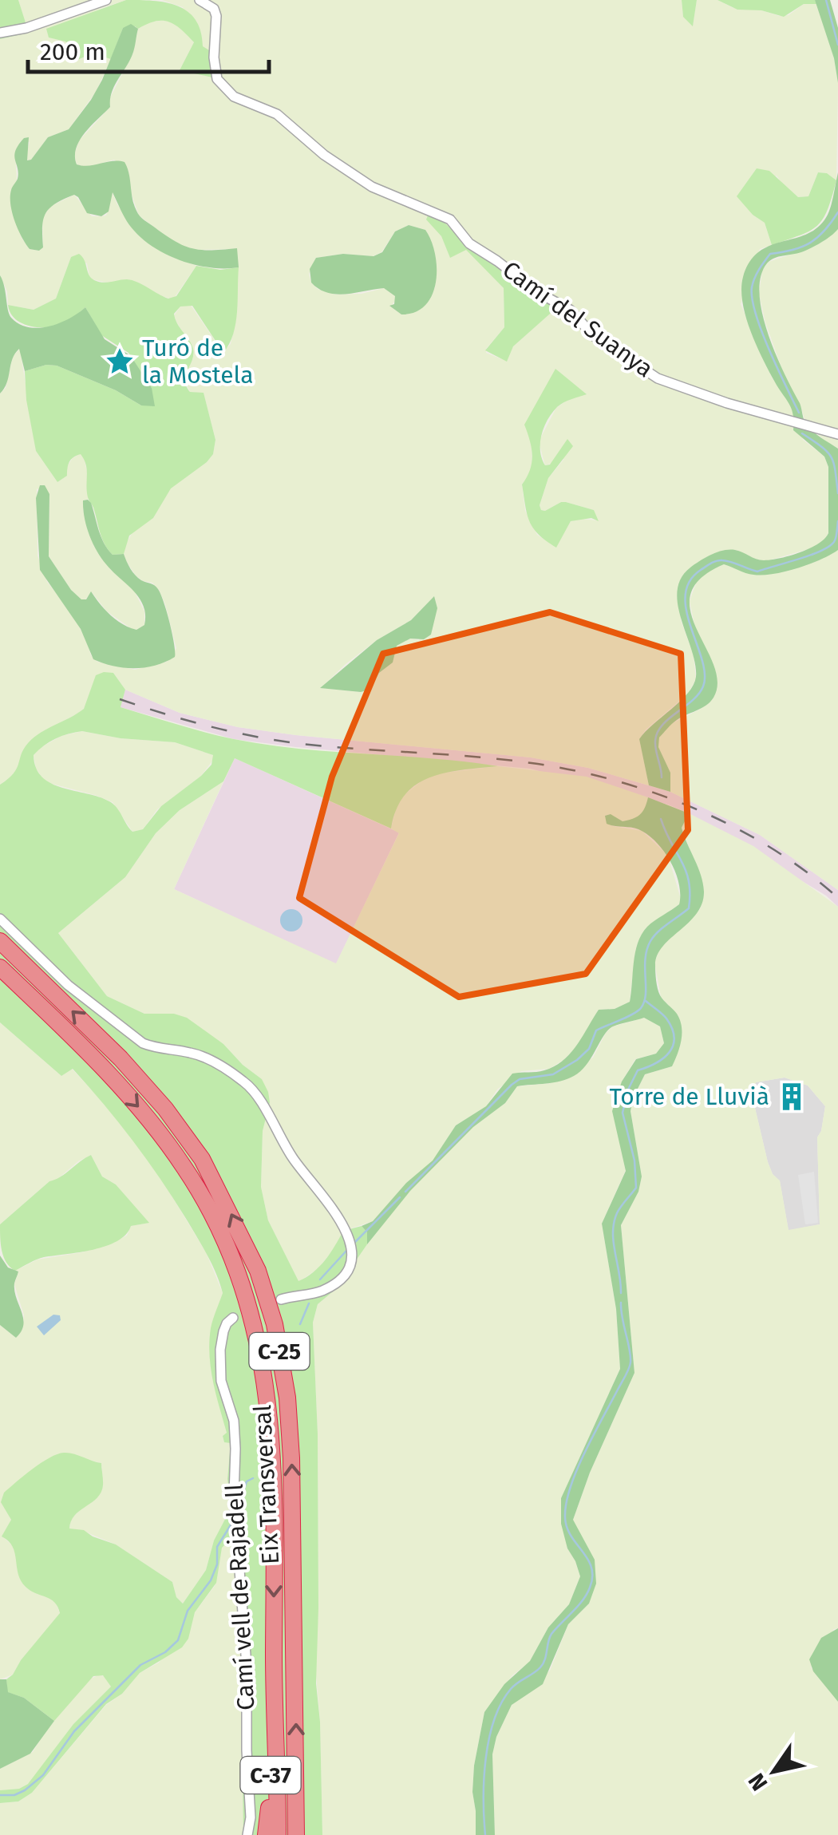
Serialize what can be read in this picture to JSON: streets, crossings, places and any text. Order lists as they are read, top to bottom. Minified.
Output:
{"streets":{"highway":["C-25","Eix Transversal","C-37"],"street":["Camí del Suanya","Camí vell de Rajadell"]},"crossings":[["Eix Transversal","C-37"]],"places":{"place":["Turó de la Mostela"],"building":["Torre de Lluvià"]},"scale_bar":"200 m","north":"bottom left"}
